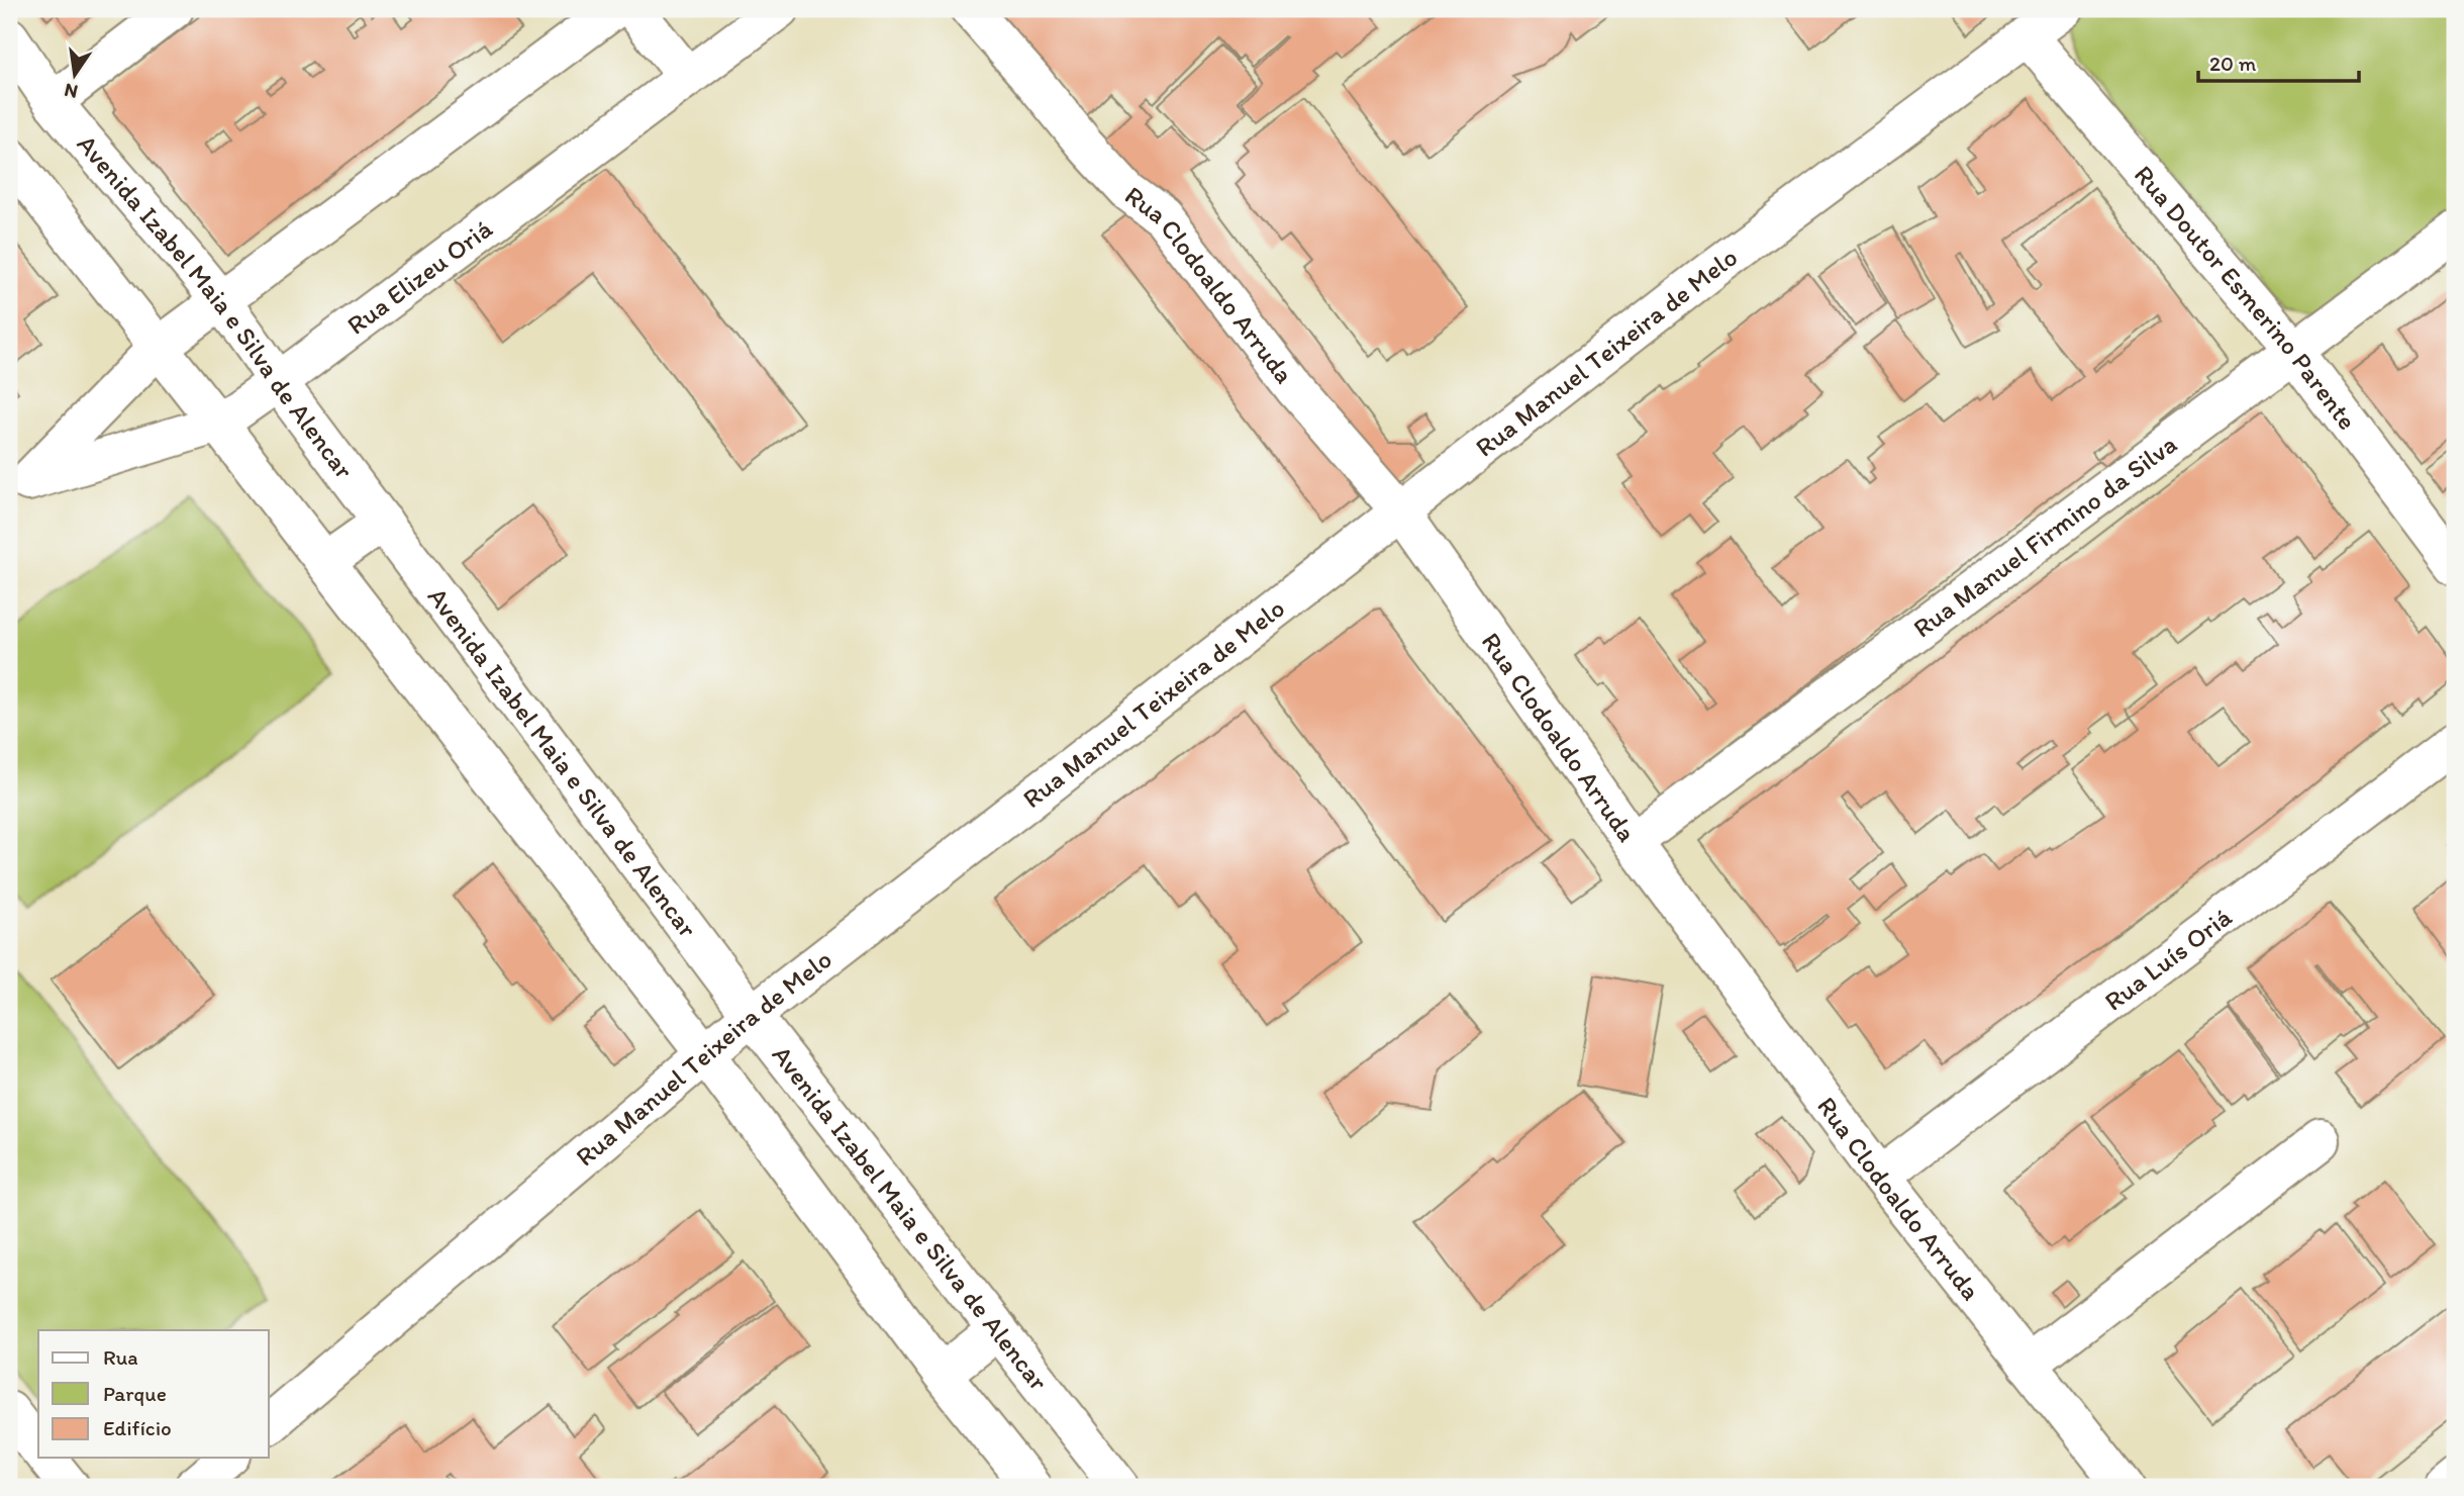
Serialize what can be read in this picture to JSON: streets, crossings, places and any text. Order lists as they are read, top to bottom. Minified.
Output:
{"streets":{"street":["Rua Elizeu Oriá","Rua Clodoaldo Arruda","Rua Doutor Esmerino Parente","Avenida Izabel Maia e Silva de Alencar","Rua Manuel Teixeira de Melo","Rua Manuel Firmino da Silva","Rua Luís Oriá"]},"crossings":[["Rua Elizeu Oriá","Avenida Izabel Maia e Silva de Alencar"],["Rua Clodoaldo Arruda","Rua Manuel Teixeira de Melo"],["Rua Clodoaldo Arruda","Rua Manuel Firmino da Silva"],["Rua Clodoaldo Arruda","Rua Luís Oriá"],["Rua Doutor Esmerino Parente","Rua Manuel Teixeira de Melo"],["Rua Doutor Esmerino Parente","Rua Manuel Firmino da Silva"],["Avenida Izabel Maia e Silva de Alencar","Rua Manuel Teixeira de Melo"]],"legend":["Rua","Parque","Edifício"],"scale_bar":"20 m","north":"bottom"}
